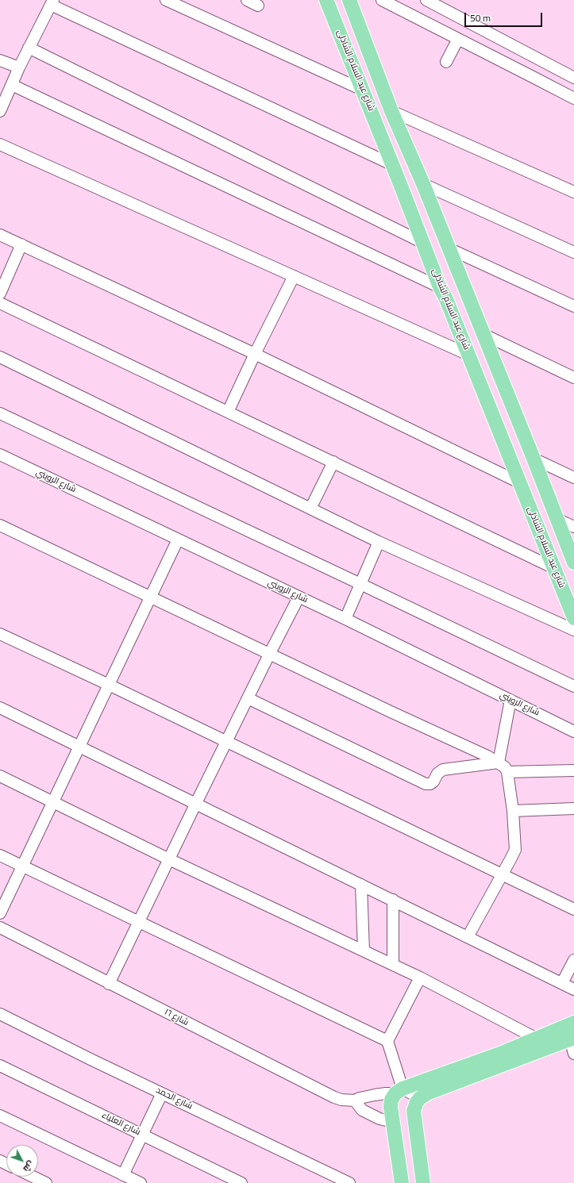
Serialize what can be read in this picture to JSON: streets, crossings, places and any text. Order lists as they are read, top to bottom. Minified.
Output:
{"streets":{"main road":["شارع عبد السلام الشاذلى"],"street":["شارع الرويني","شارع ١٦","شارع الحمد","شارع العلياء"]},"scale_bar":"50 m","north":"bottom right"}
